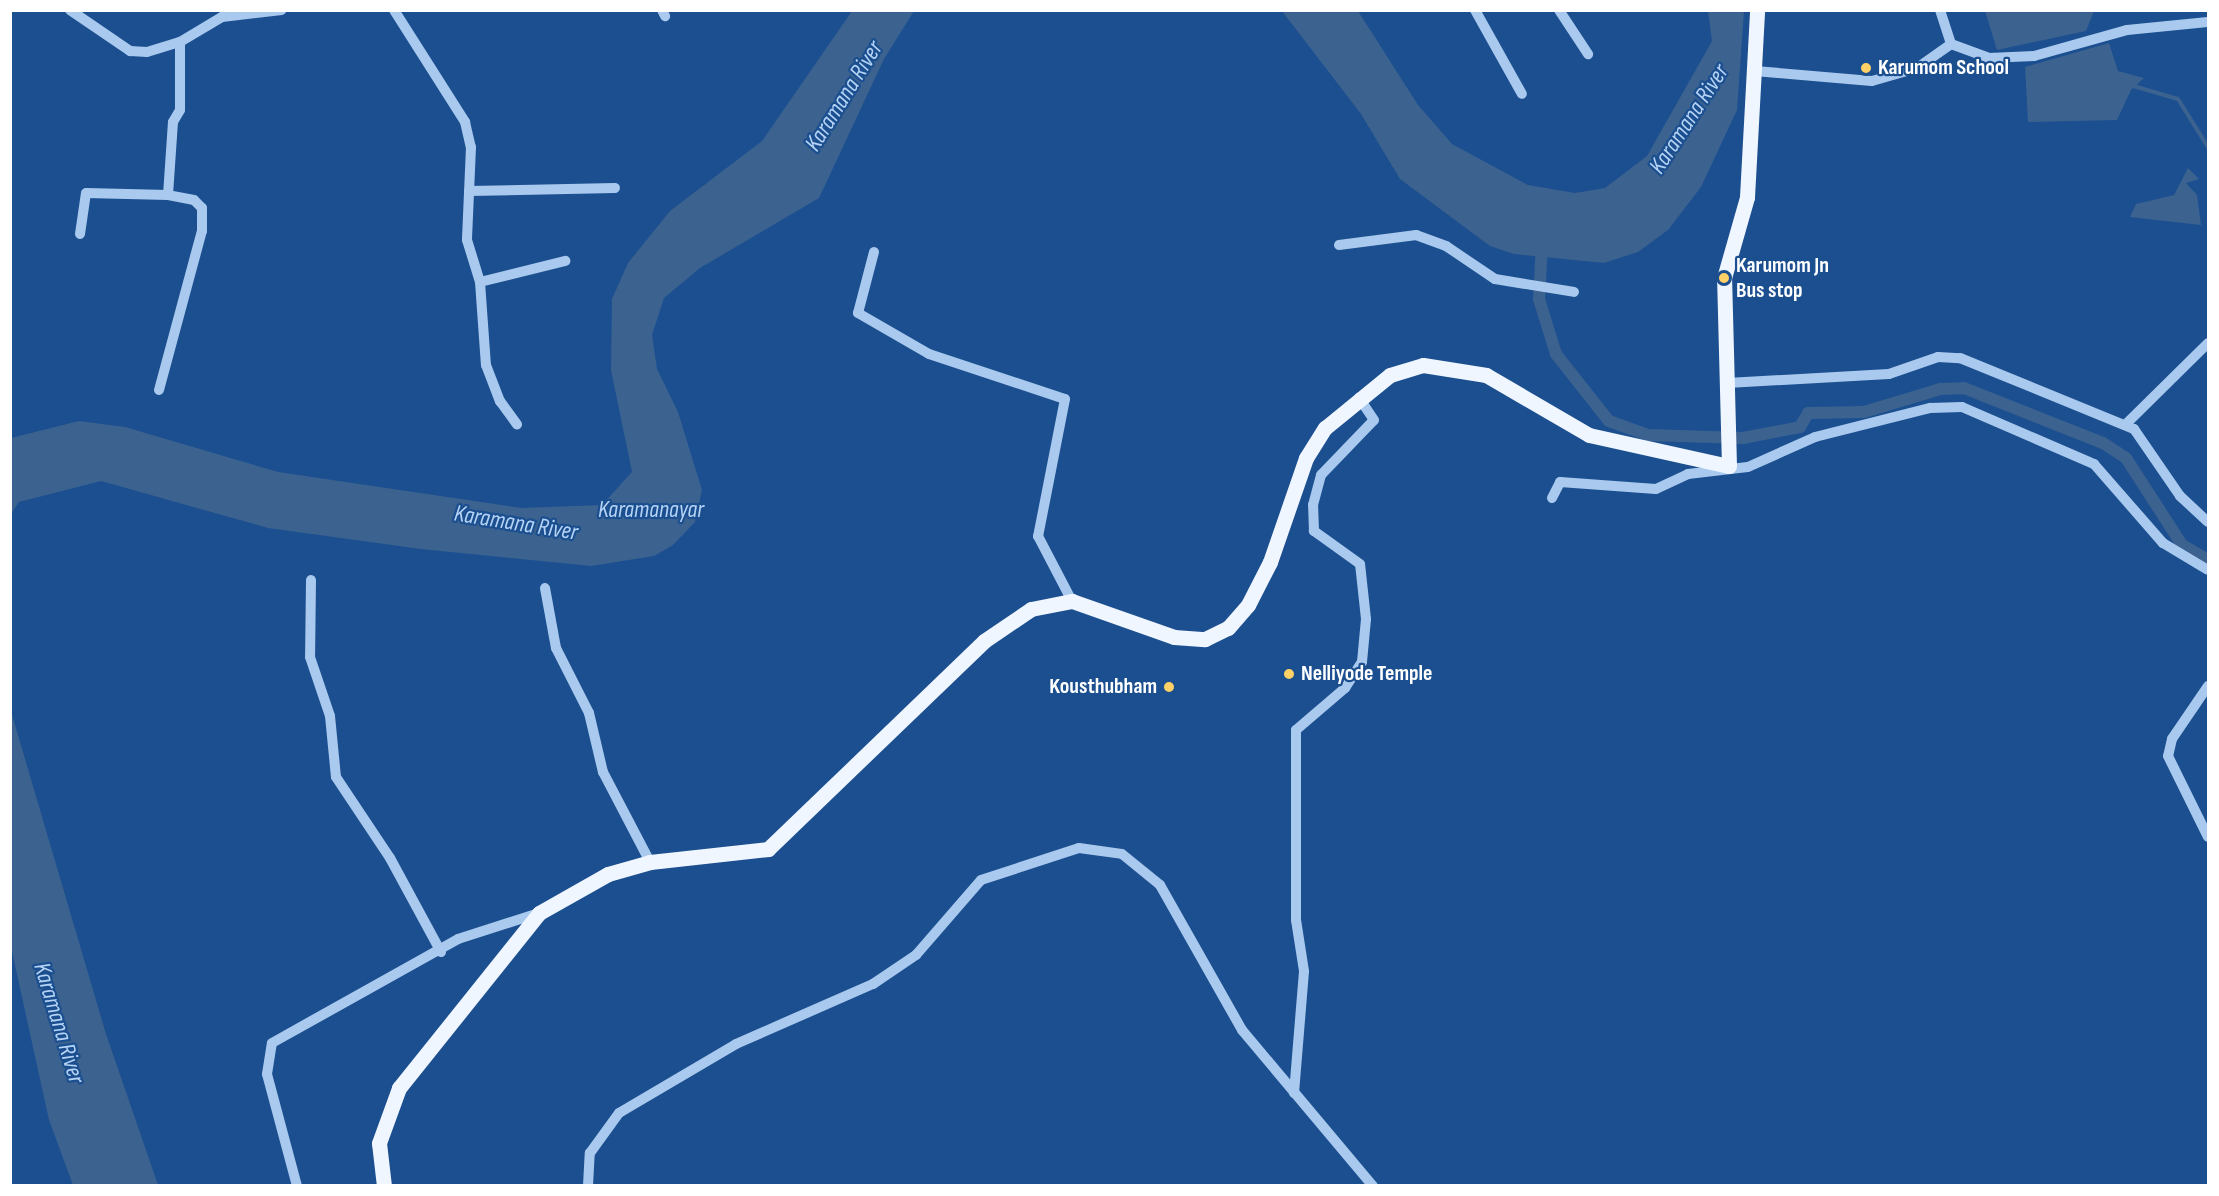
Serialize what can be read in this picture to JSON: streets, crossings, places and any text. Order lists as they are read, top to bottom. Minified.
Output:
{"water":["Karamana River","Karamanayar"],"places":["Karumom School","Karumom Jn Bus stop","Nelliyode Temple","Kousthubham"]}
